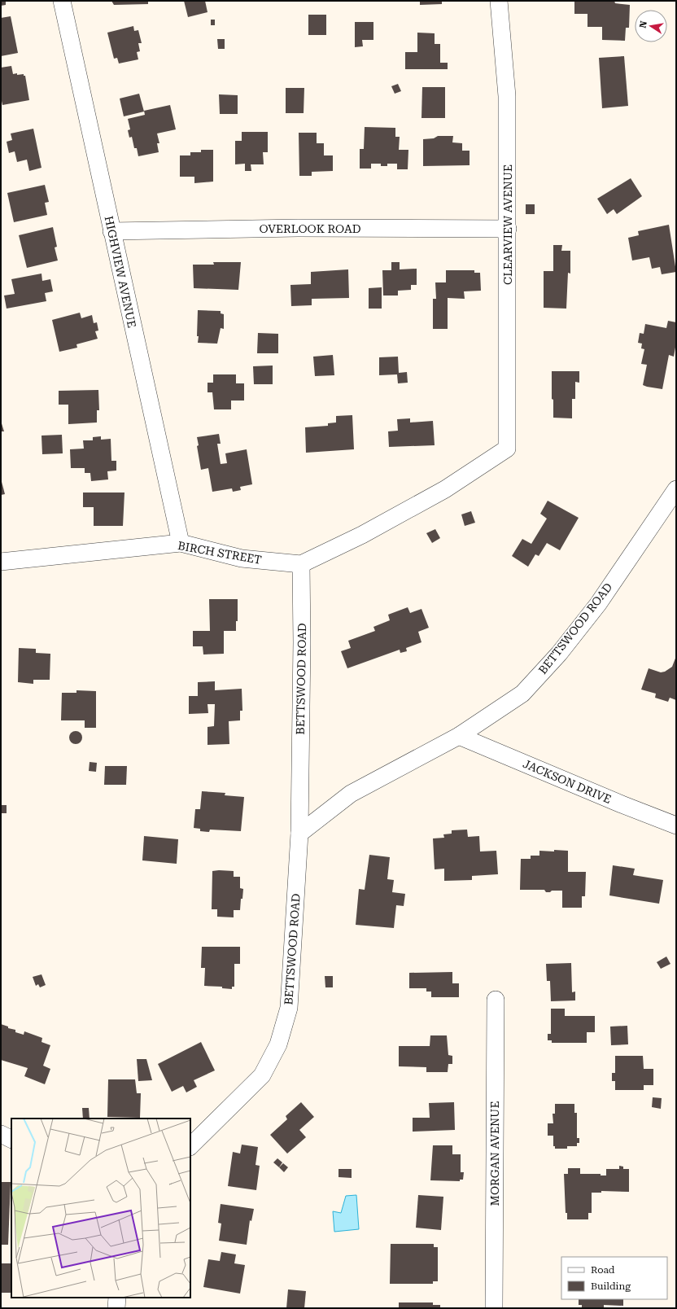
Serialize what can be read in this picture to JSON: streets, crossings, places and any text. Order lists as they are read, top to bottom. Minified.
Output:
{"streets":{"street":["CLEARVIEW AVENUE","OVERLOOK ROAD","HIGHVIEW AVENUE","BIRCH STREET","BETTSWOOD ROAD","JACKSON DRIVE","MORGAN AVENUE"]},"crossings":[["CLEARVIEW AVENUE","OVERLOOK ROAD"],["CLEARVIEW AVENUE","BIRCH STREET"],["CLEARVIEW AVENUE","BETTSWOOD ROAD"],["OVERLOOK ROAD","HIGHVIEW AVENUE"],["HIGHVIEW AVENUE","BIRCH STREET"],["BIRCH STREET","BETTSWOOD ROAD"],["BETTSWOOD ROAD","JACKSON DRIVE"]],"legend":["Road","Building"],"north":"left"}
